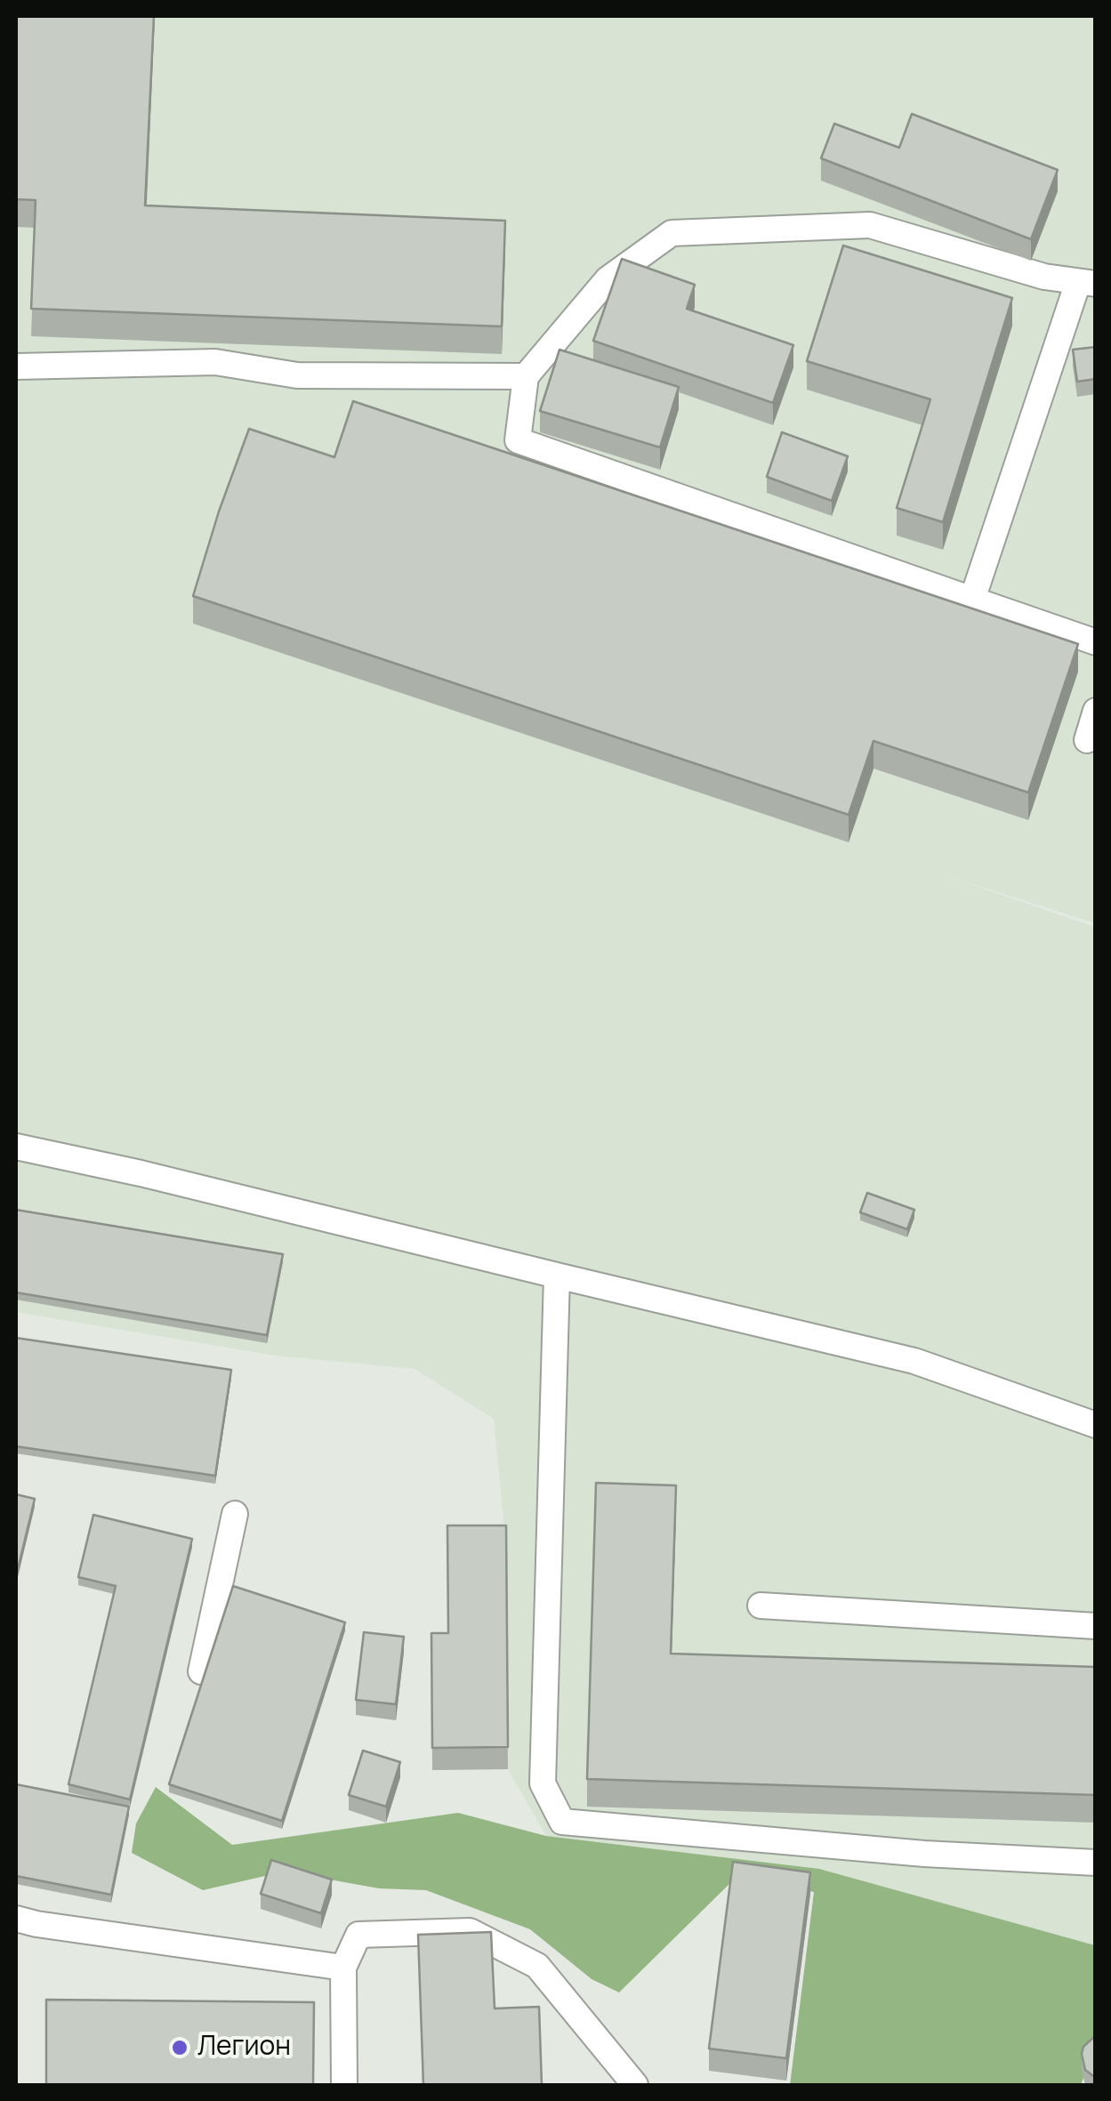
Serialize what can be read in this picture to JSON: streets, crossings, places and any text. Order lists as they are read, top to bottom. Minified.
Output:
{"places":["Легион"]}
